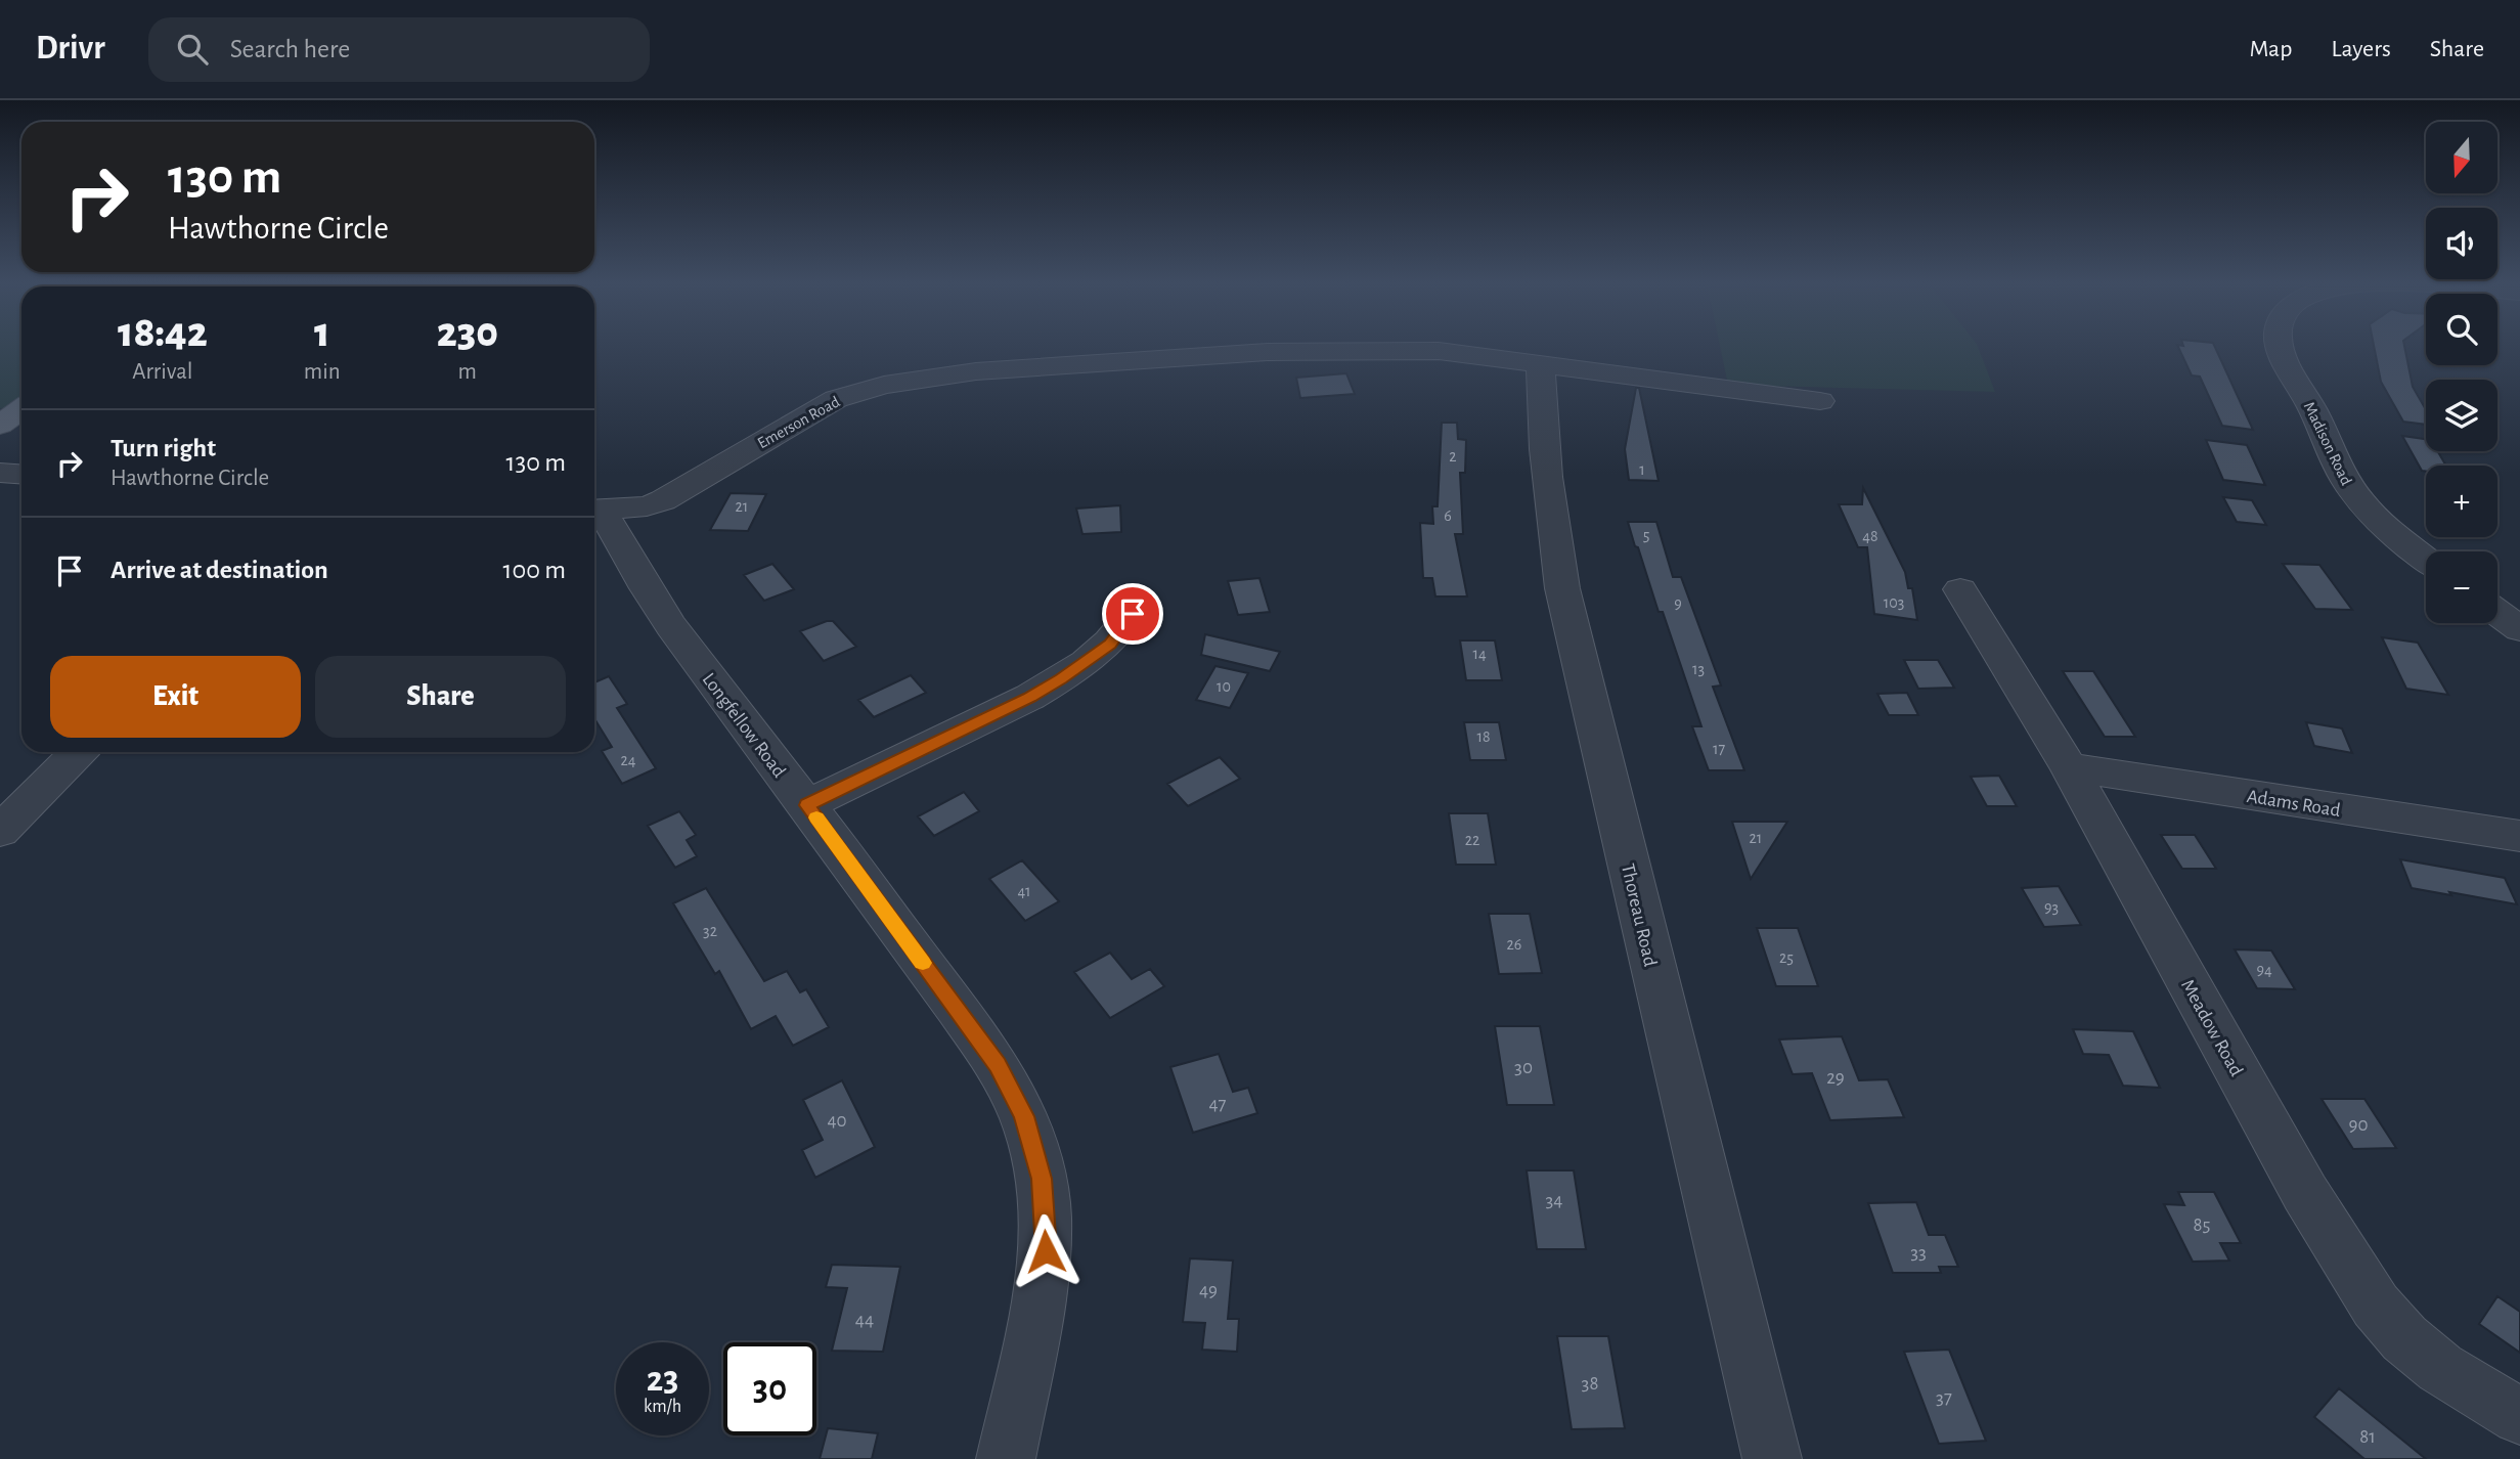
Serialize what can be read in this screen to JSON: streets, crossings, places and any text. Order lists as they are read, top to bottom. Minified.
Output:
{"streets":{"street":["Emerson Road","Madison Road","Longfellow Road","Adams Road","Thoreau Road","Meadow Road"]},"crossings":[["Emerson Road","Longfellow Road"],["Emerson Road","Thoreau Road"],["Adams Road","Meadow Road"]],"house_numbers":["2","1","21","6","5","48","103","9","14","13","10","18","17","24","21","22","41","93","32","26","25","94","30","29","47","40","90","34","85","33","49","44","38","37","81"],"north":"bottom","page":{"header":"Drivr","search":"Search here","nav":["Map","Layers","Share"],"map_buttons":["+","−"],"turn":["130 m","Hawthorne Circle"],"eta":["18:42","Arrival","1","min","230","m"],"list":[{"name":"Turn right","note":"Hawthorne Circle","value":"130 m"},{"name":"Arrive at destination","value":"100 m"}],"buttons":["Exit","Share"],"speed":"23 km/h","limit":"30"}}
